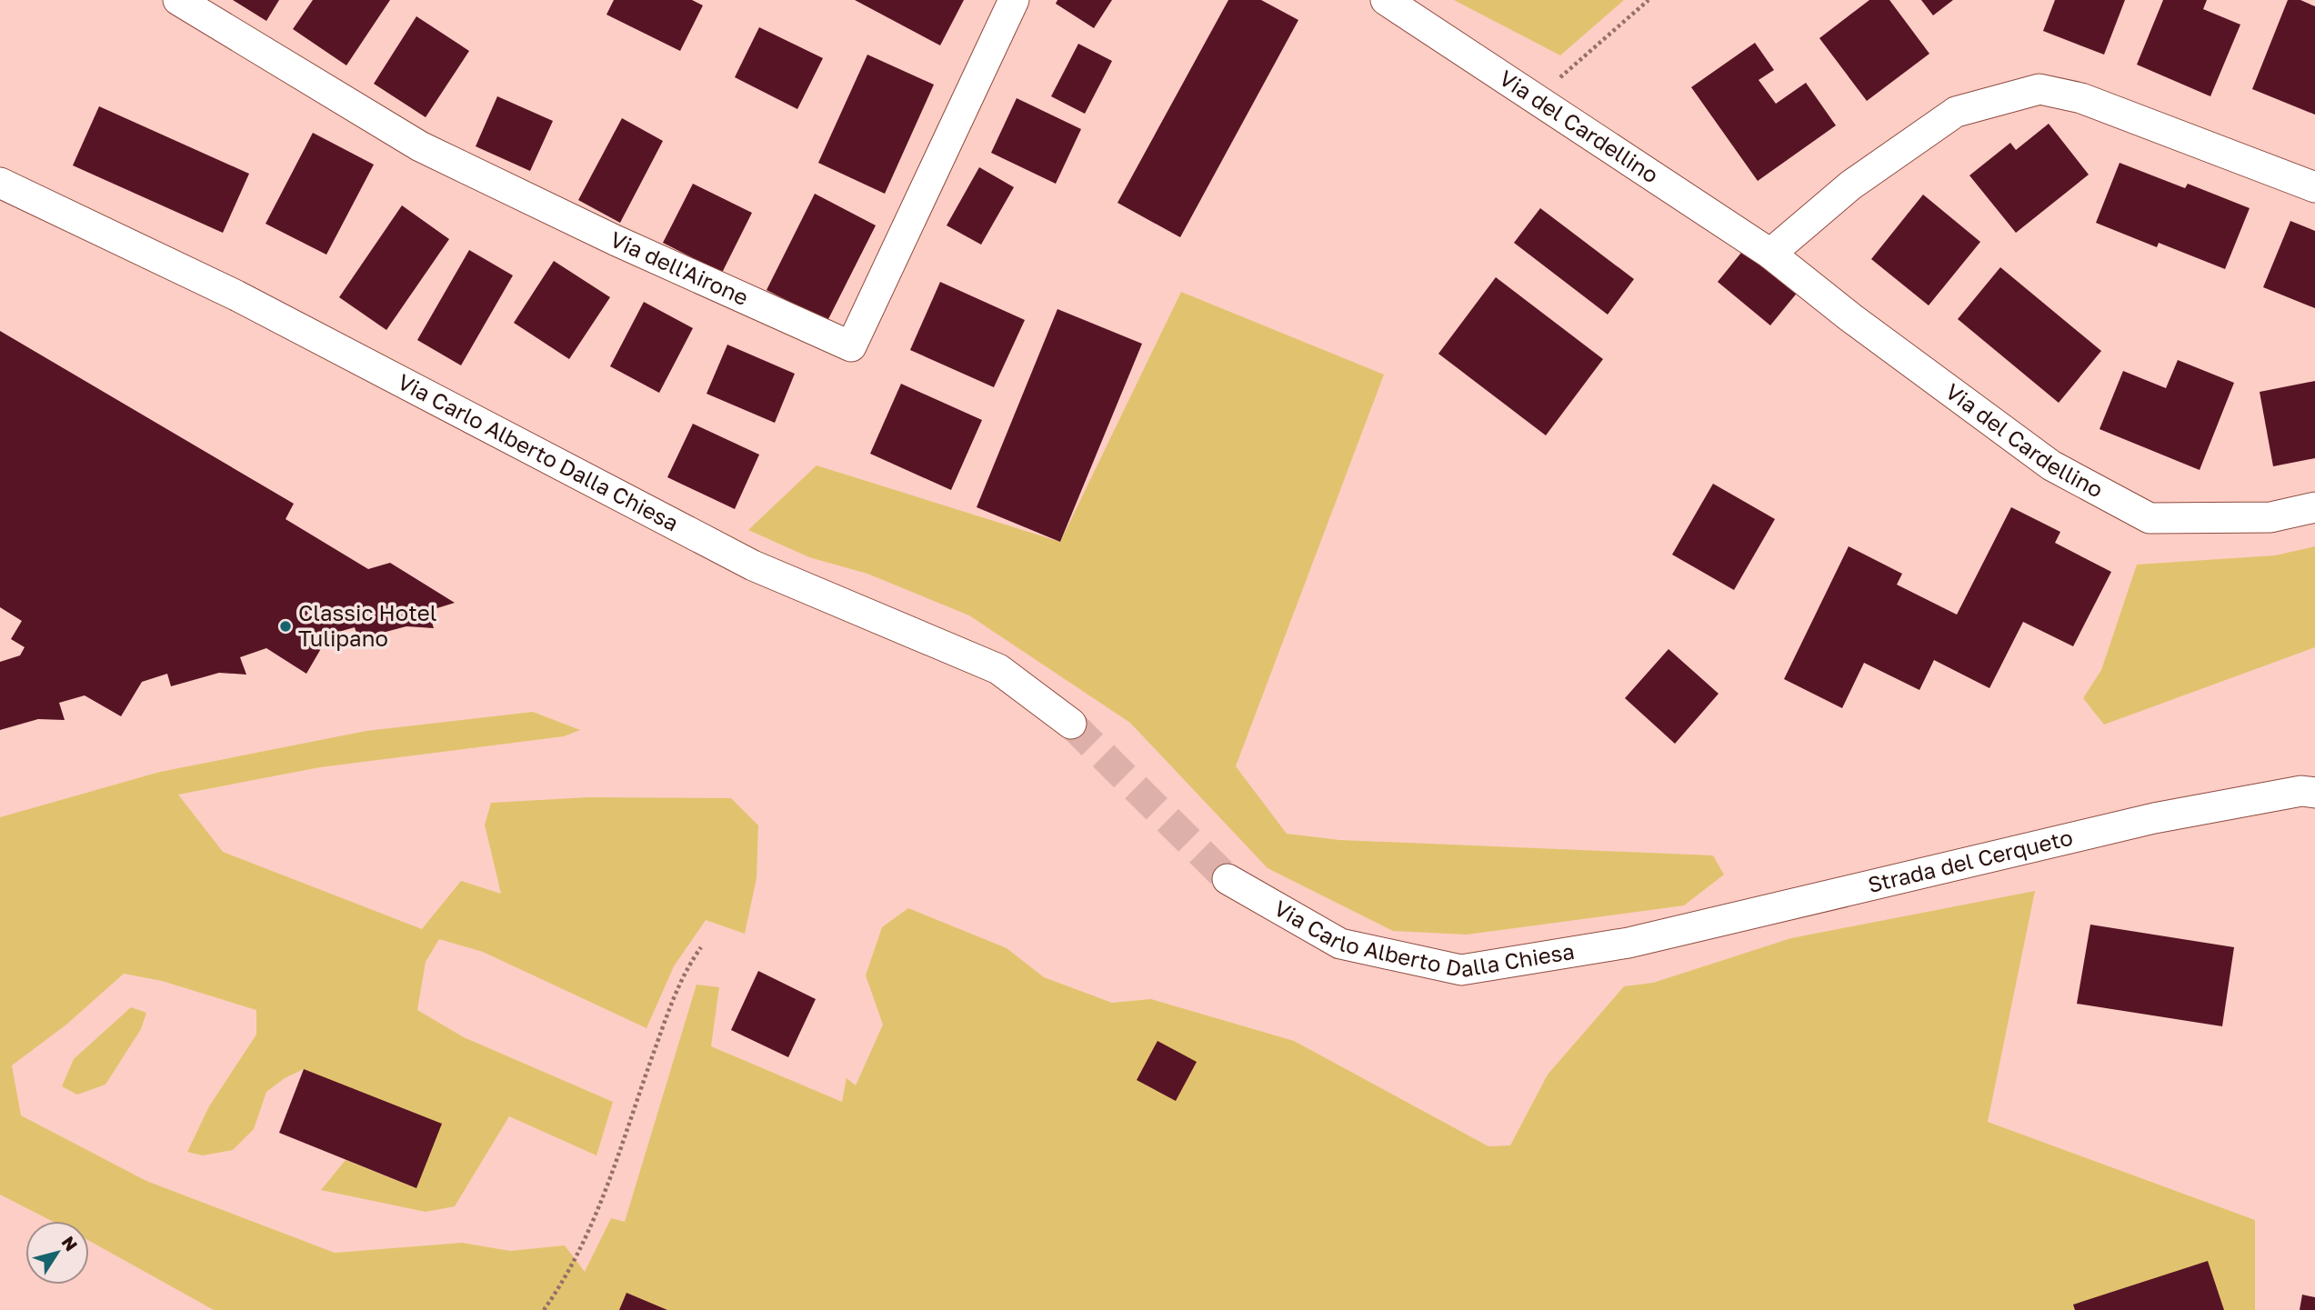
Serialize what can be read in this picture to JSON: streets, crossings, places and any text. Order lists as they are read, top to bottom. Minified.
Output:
{"streets":{"street":["Via del Cardellino","Via dell'Airone","Via Carlo Alberto Dalla Chiesa","Strada del Cerqueto"]},"crossings":[["Via Carlo Alberto Dalla Chiesa","Strada del Cerqueto"]],"places":["Classic Hotel Tulipano"],"north":"top right"}
